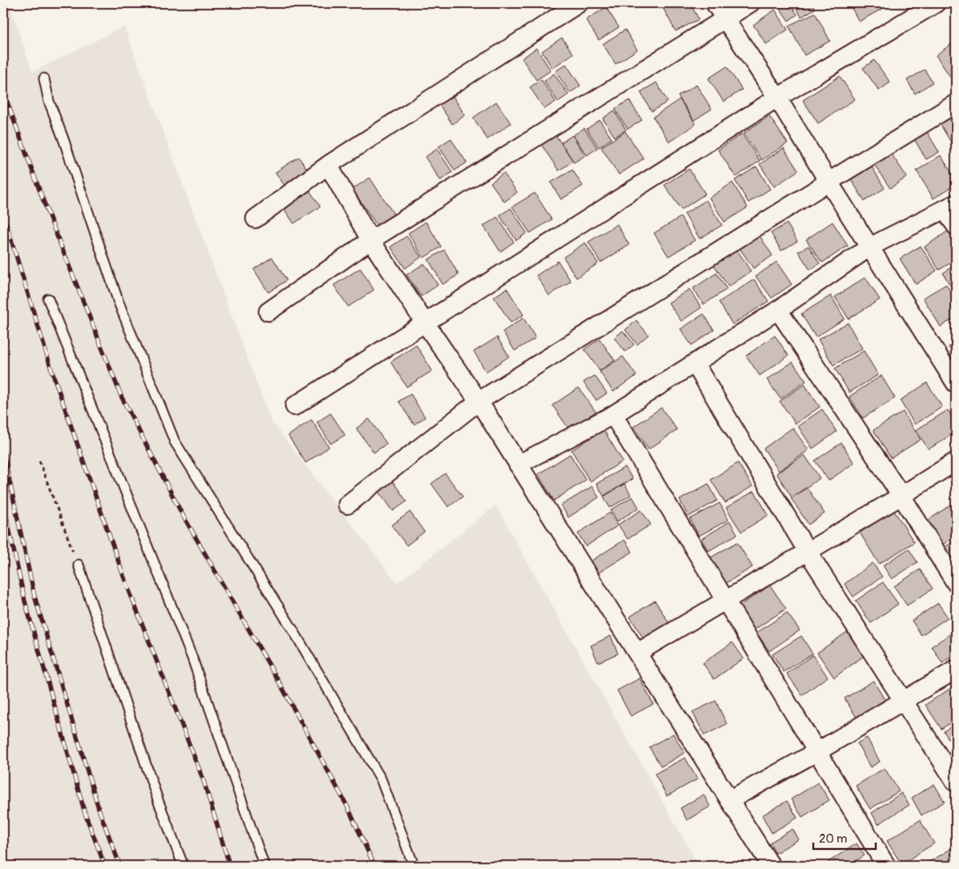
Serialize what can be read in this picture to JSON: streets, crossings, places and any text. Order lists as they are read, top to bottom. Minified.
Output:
{"scale_bar":"20 m"}
